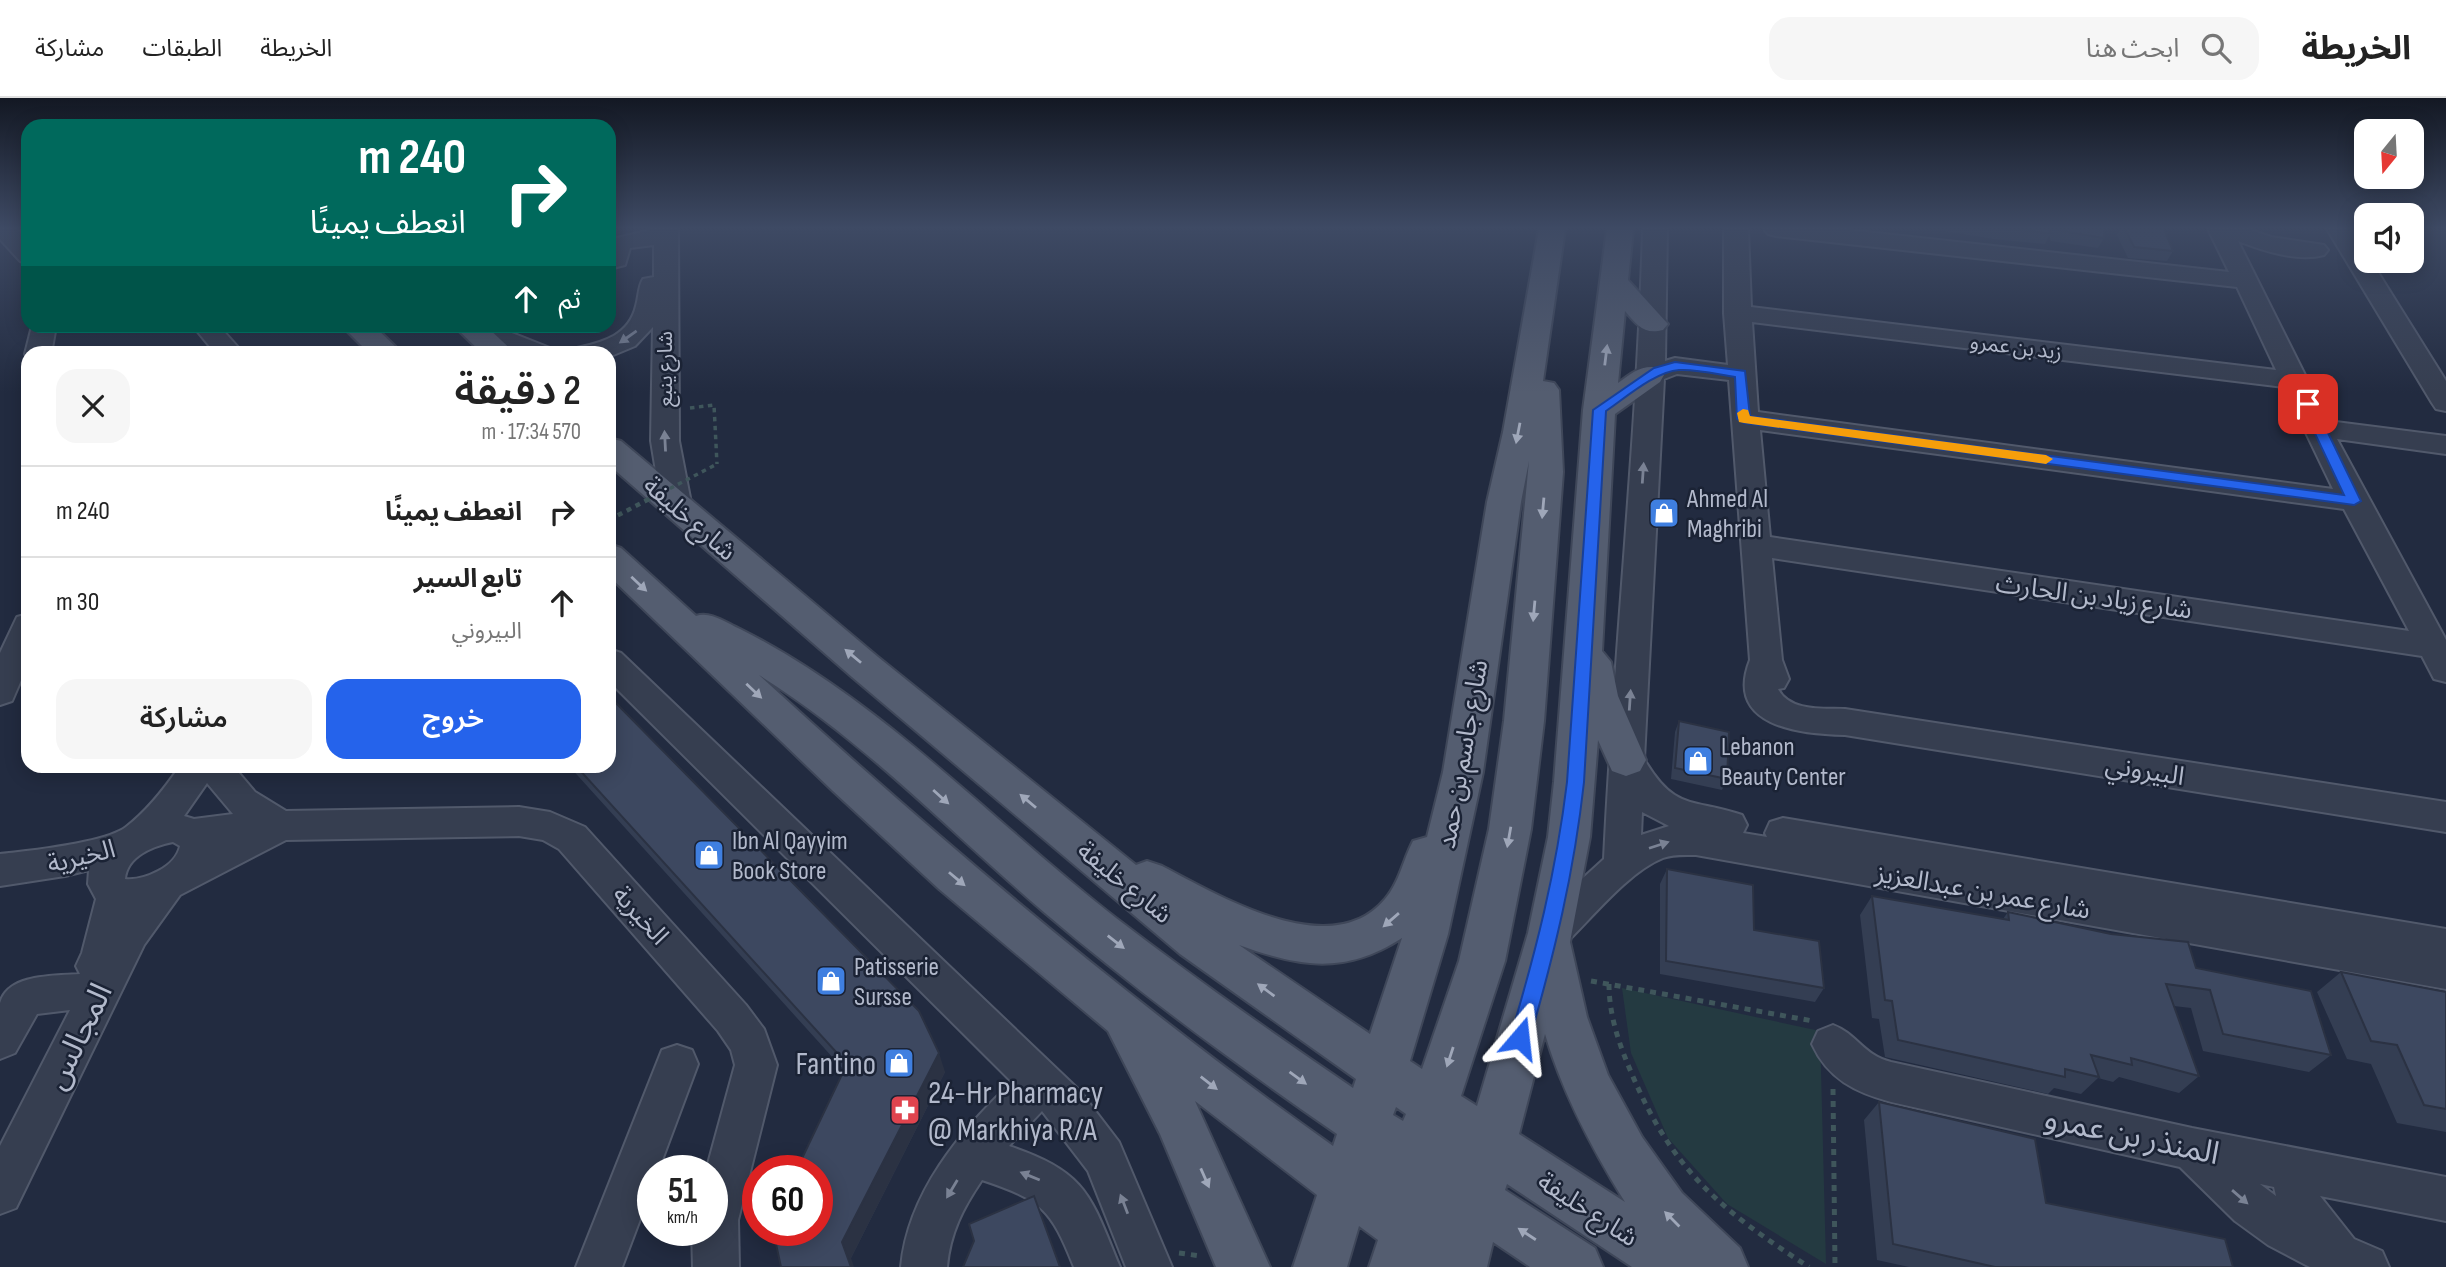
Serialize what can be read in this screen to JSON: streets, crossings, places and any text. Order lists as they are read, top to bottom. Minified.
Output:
{"streets":{"main road":["شارع خليفة","شارع جاسم بن حمد"],"street":["زيد بن عمرو","شارع ينبع","شارع زياد بن الحارث","البيروني","الخيرية","شارع عمر بن عبدالعزيز","المجالس","المنذر بن عمرو"]},"crossings":[["زيد بن عمرو","البيروني"],["شارع ينبع","شارع خليفة"],["شارع خليفة","شارع جاسم بن حمد"],["شارع زياد بن الحارث","البيروني"],["الخيرية","المجالس"]],"places":{"shop":["Ahmed Al Maghribi","Lebanon Beauty Center","Ibn Al Qayyim Book Store","Patisserie Sursse","Fantino"],"pharmacy":["24-Hr Pharmacy @ Markhiya R/A"]},"north":"bottom","page":{"header":"الخريطة","search":"ابحث هنا","nav":["الخريطة","الطبقات","مشاركة"],"turn":["240 m","انعطف يمينًا"],"then":"ثم","heading":["2 دقيقة","570 m · 17:34"],"list":[{"name":"انعطف يمينًا","value":"240 m"},{"name":"تابع السير","note":"البيروني","value":"30 m"}],"buttons":["خروج","مشاركة"],"speed":"51 km/h","limit":"60"}}
